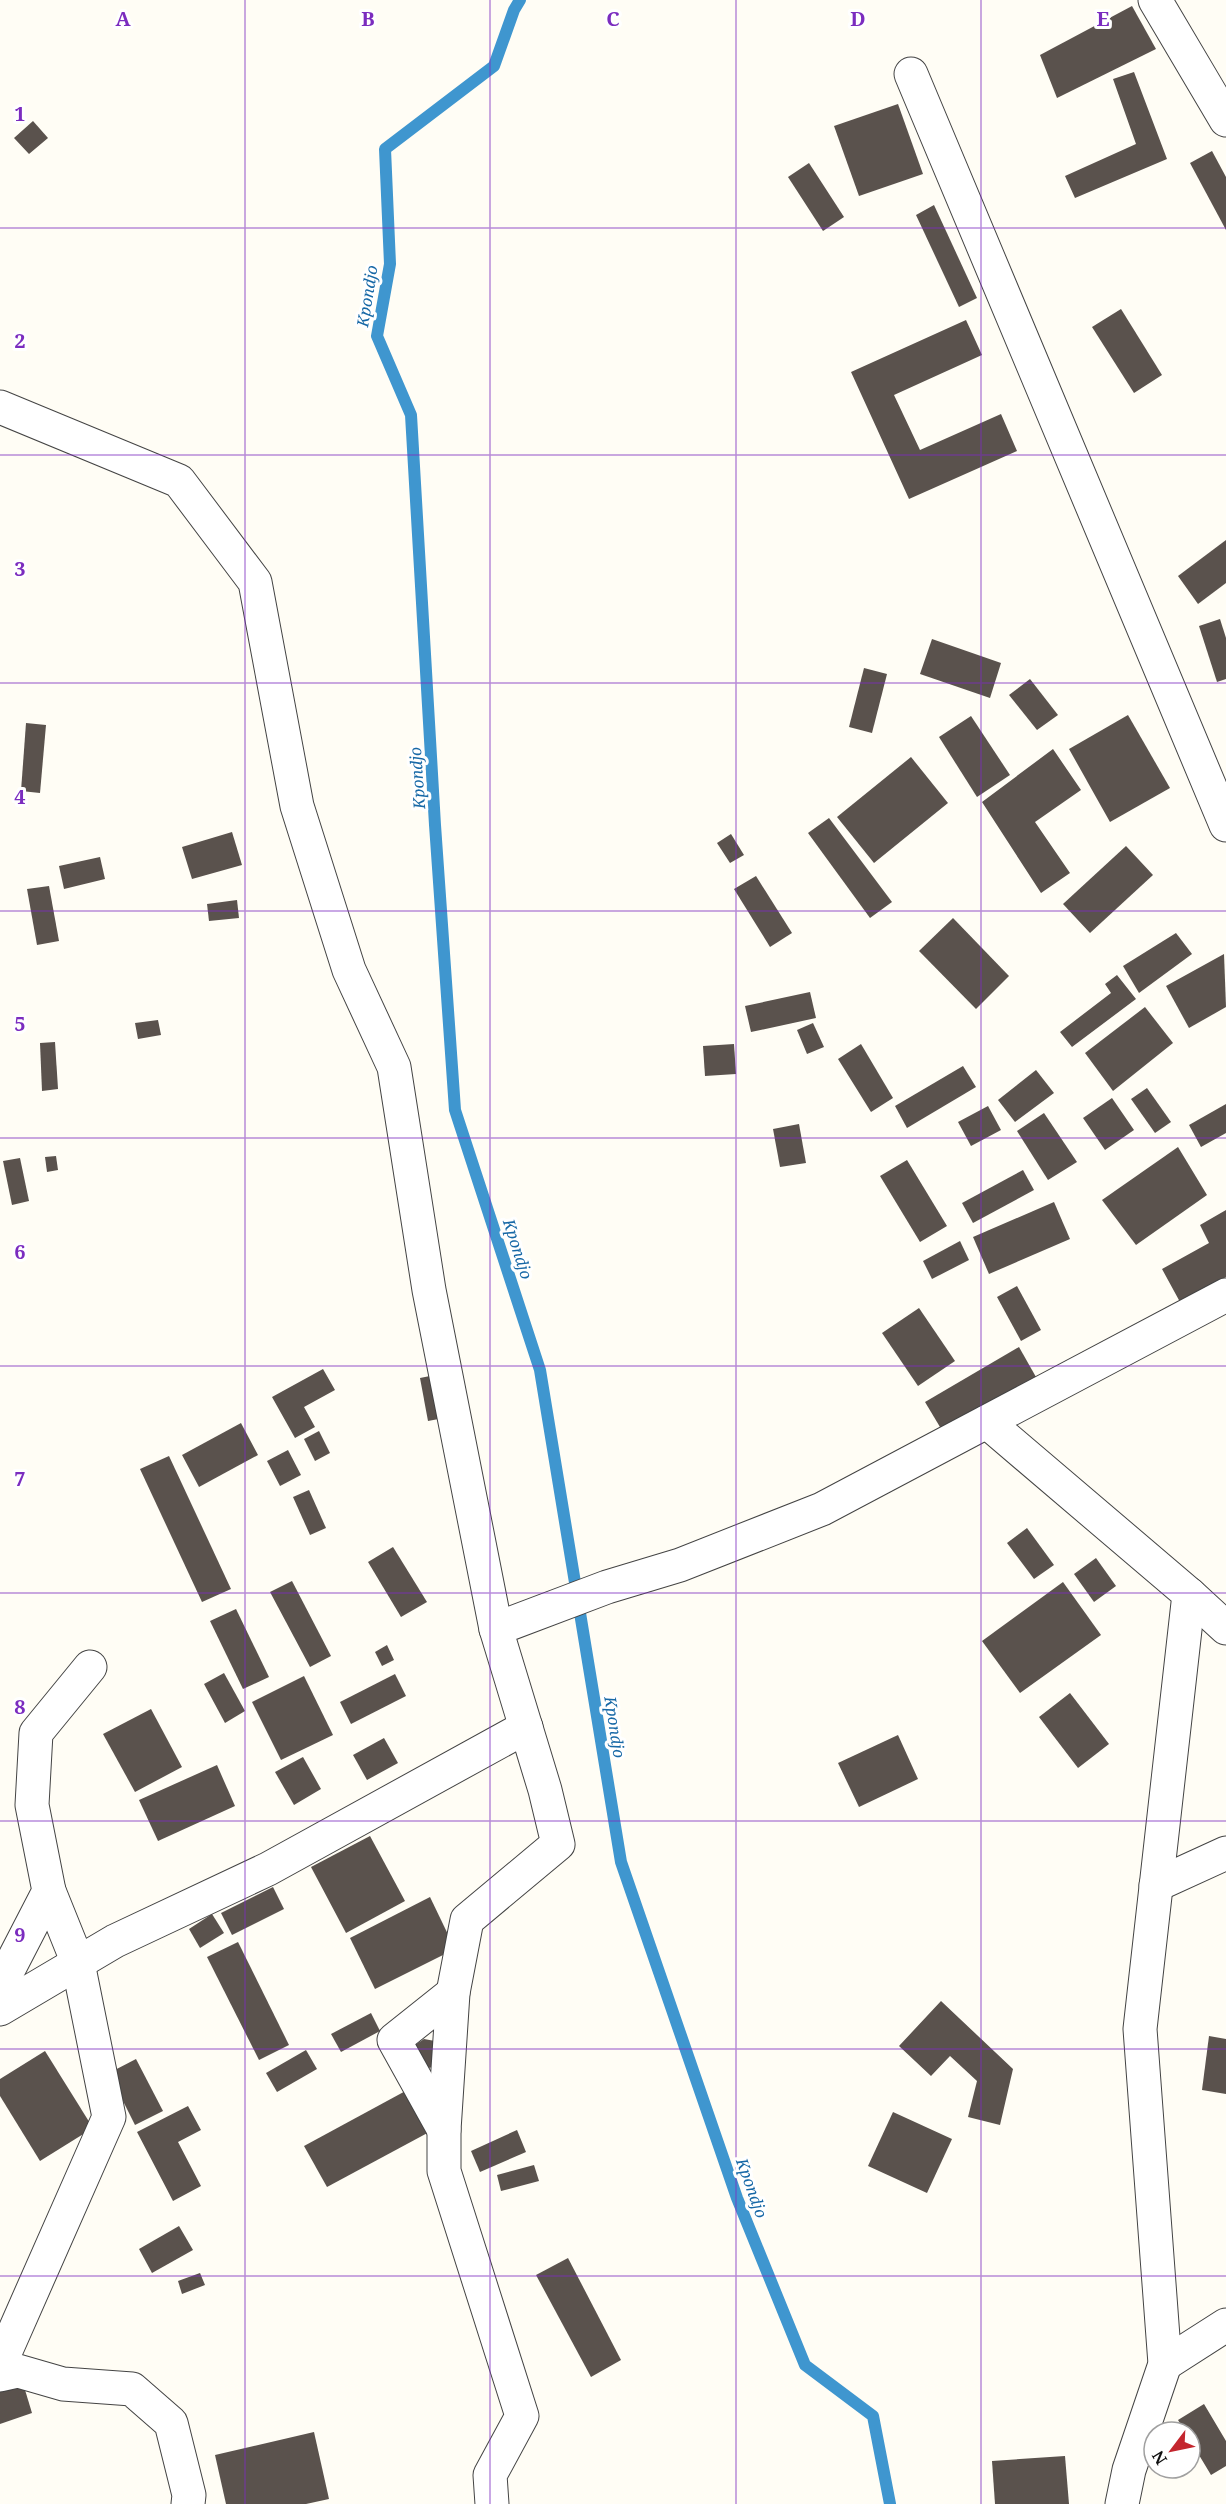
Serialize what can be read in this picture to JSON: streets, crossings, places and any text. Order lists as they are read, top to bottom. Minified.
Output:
{"water":["Kpondjo"],"north":"bottom left","grid":{"columns":["A","B","C","D","E"],"rows":["1","2","3","4","5","6","7","8","9"]}}
